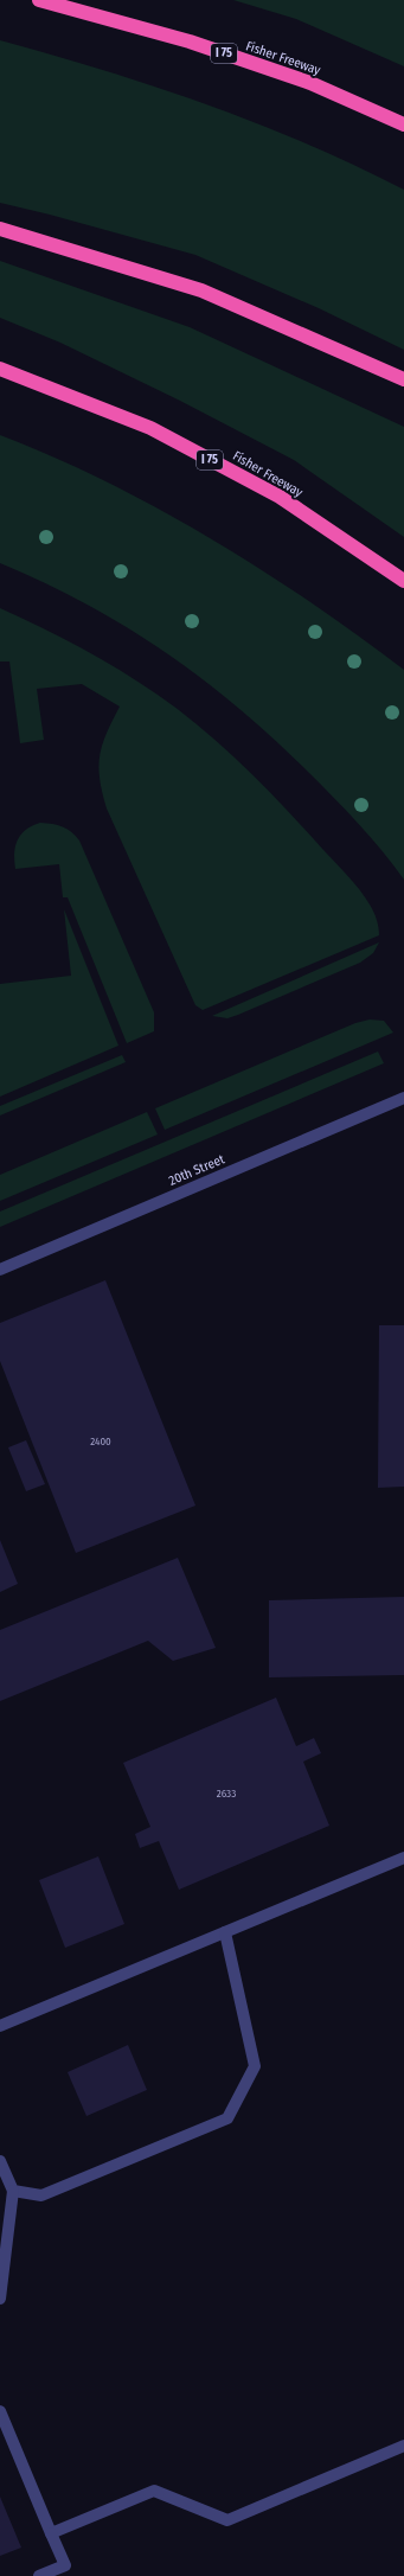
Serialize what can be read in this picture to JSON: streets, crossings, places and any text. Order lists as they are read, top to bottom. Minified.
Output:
{"streets":{"highway":["I 75","Fisher Freeway"],"street":["20th Street"]},"house_numbers":["2400","2633"]}
